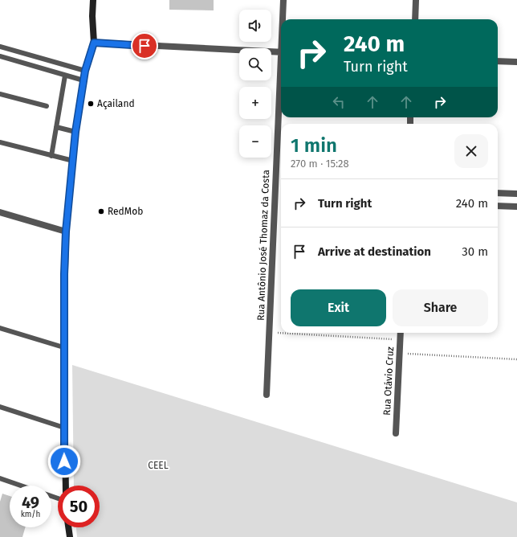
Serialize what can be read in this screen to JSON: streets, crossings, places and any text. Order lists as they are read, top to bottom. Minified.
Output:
{"streets":{"street":["Rua Antônio José Thomaz da Costa","Rua Otávio Cruz"]},"parks":["CEEL"],"places":["Açailand","RedMob"],"page":{"map_buttons":["+","−"],"turn":["240 m","Turn right"],"heading":["1 min","270 m · 15:28"],"list":[{"name":"Turn right","value":"240 m"},{"name":"Arrive at destination","value":"30 m"}],"buttons":["Exit","Share"],"speed":"49 km/h","limit":"50"}}
